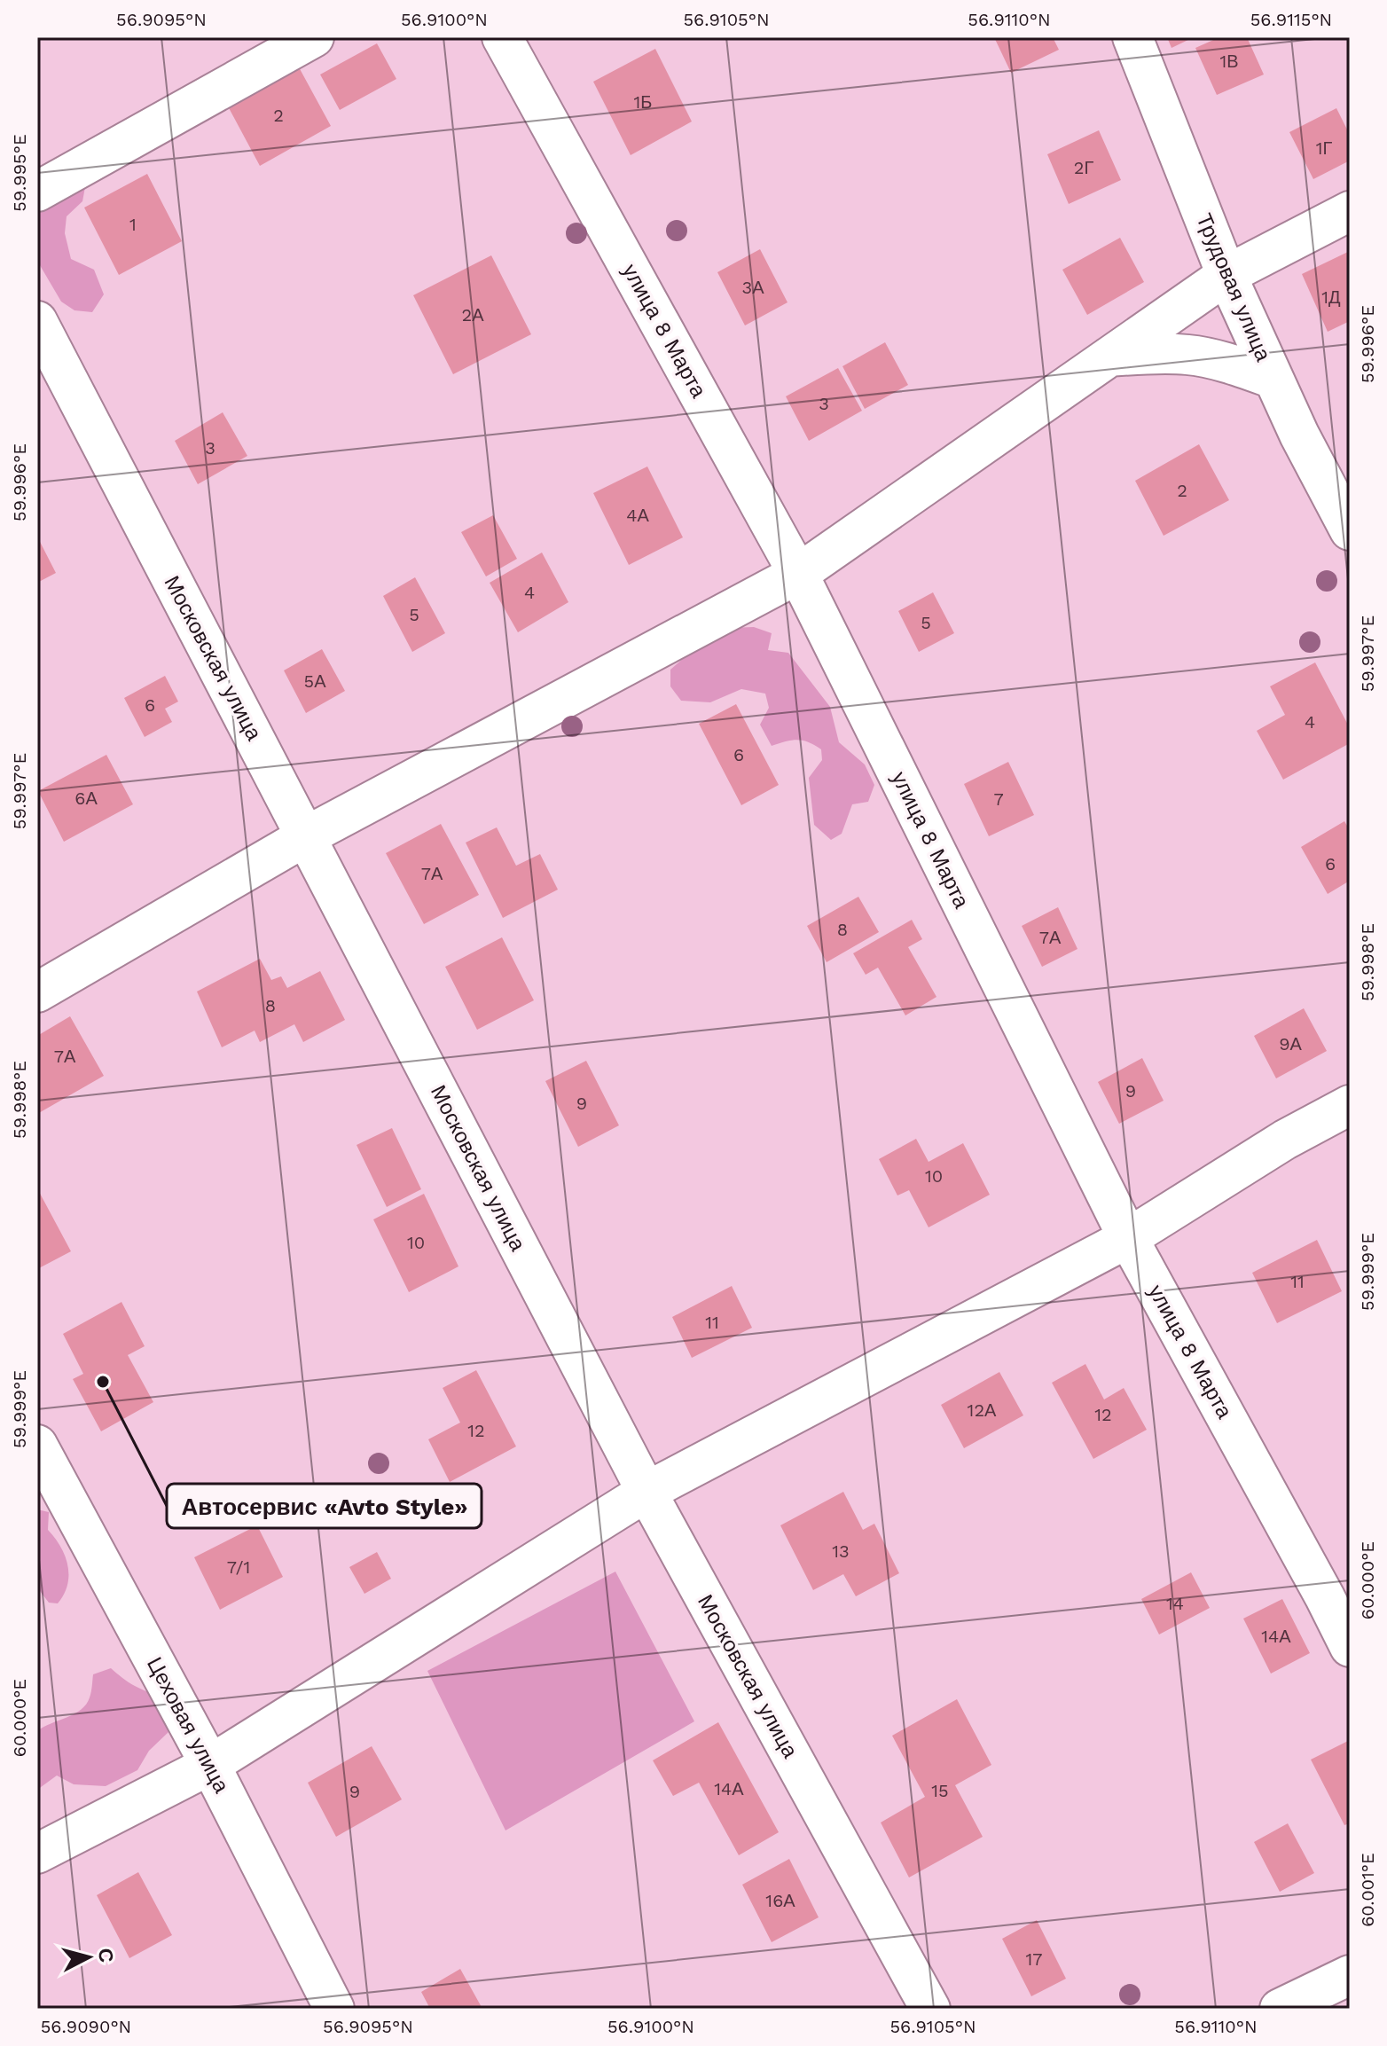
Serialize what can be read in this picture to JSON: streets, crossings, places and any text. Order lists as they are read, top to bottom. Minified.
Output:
{"streets":{"street":["Трудовая улица","улица 8 Марта","Московская улица","Цеховая улица"]},"places":["Автосервис «Avto Style»"],"house_numbers":["1В","1Б","2","1Г","2Г","1","3А","1Д","2А","3","3","2","4А","4","5","5","5А","6","4","6","6А","7","6","7А","8","7А","8","9А","7А","9","9","10","10","11","11","12А","12","12","13","7/1","14","14А","14А","15","9","16А","17"],"north":"right","coordinates":["56.9095°N","56.9100°N","56.9105°N","56.9110°N","56.9115°N","59.995°E","59.996°E","59.997°E","59.998°E","59.999°E","60.000°E","60.001°E","56.9090°N"]}
